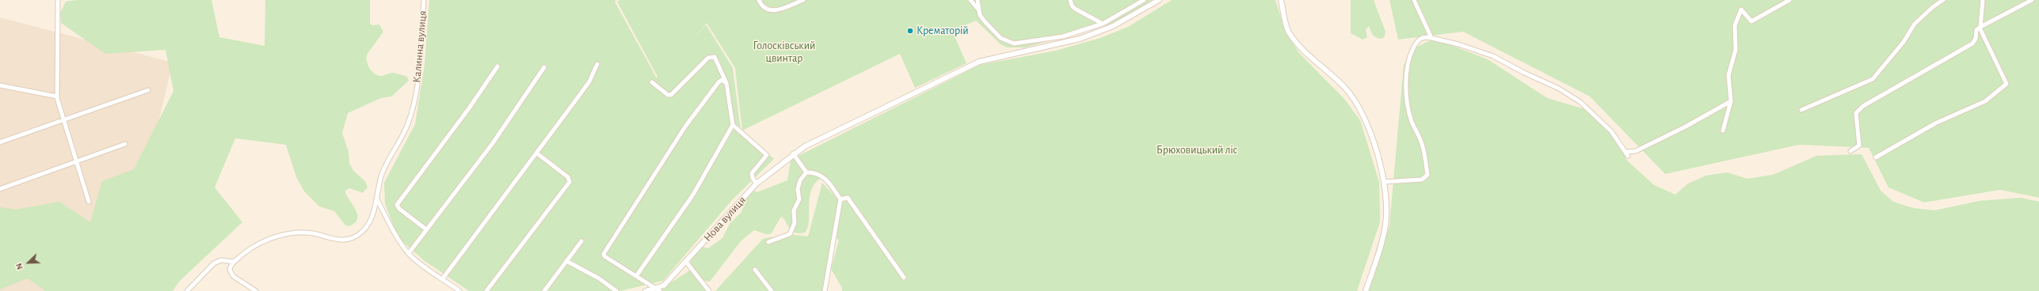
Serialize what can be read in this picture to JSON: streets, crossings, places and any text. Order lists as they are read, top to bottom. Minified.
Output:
{"streets":{"street":["Калинна вулиця","Нова вулиця"]},"parks":["Голосківський цвинтар","Брюховицький ліс"],"places":["Крематорій"],"north":"bottom left"}
